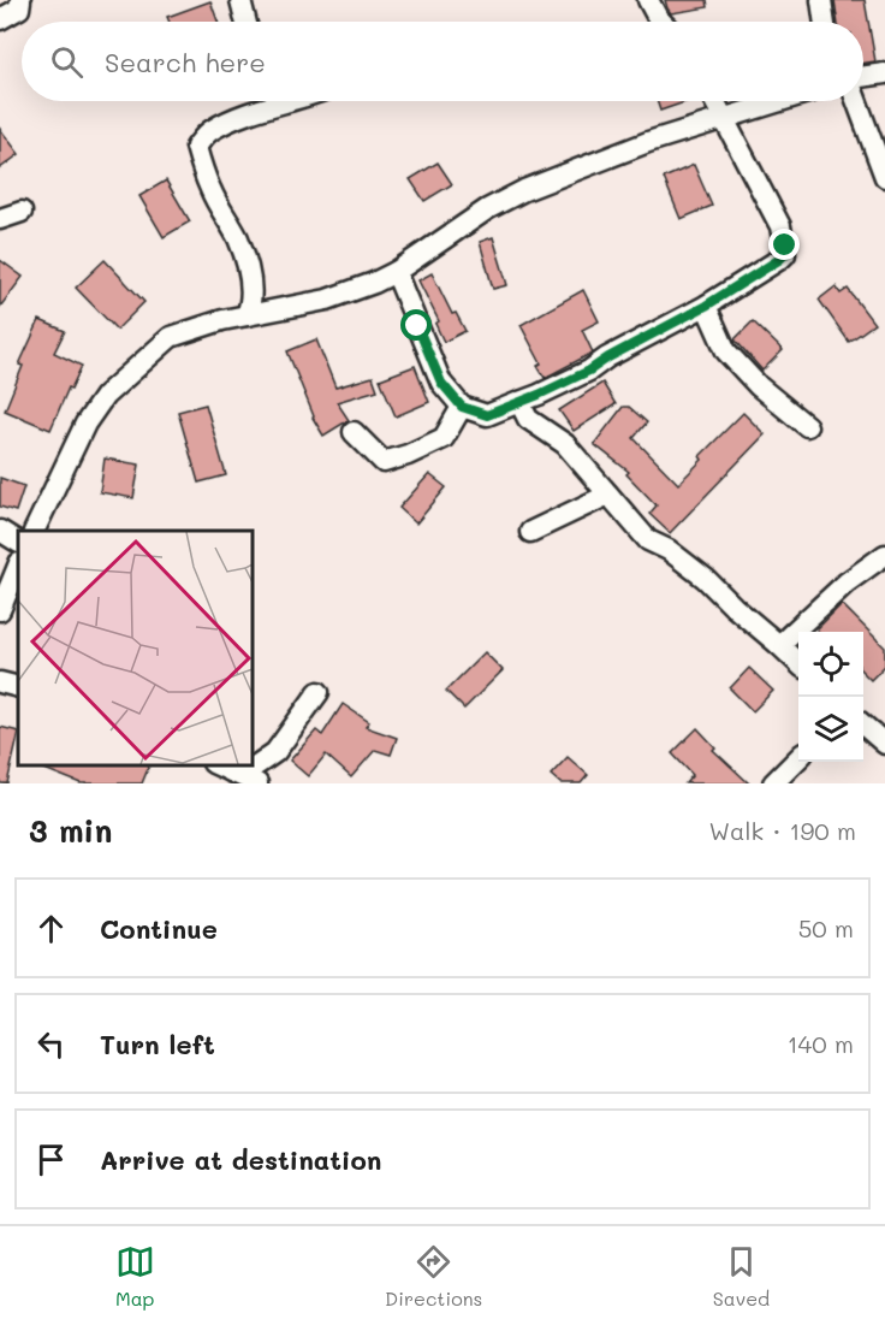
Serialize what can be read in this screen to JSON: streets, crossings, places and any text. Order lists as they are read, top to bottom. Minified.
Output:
{"page":{"search":"Search here","heading":["3 min","Walk · 190 m"],"list":[["Continue","50 m"],["Turn left","140 m"],"Arrive at destination"],"nav":["Map","Directions","Saved"]}}
